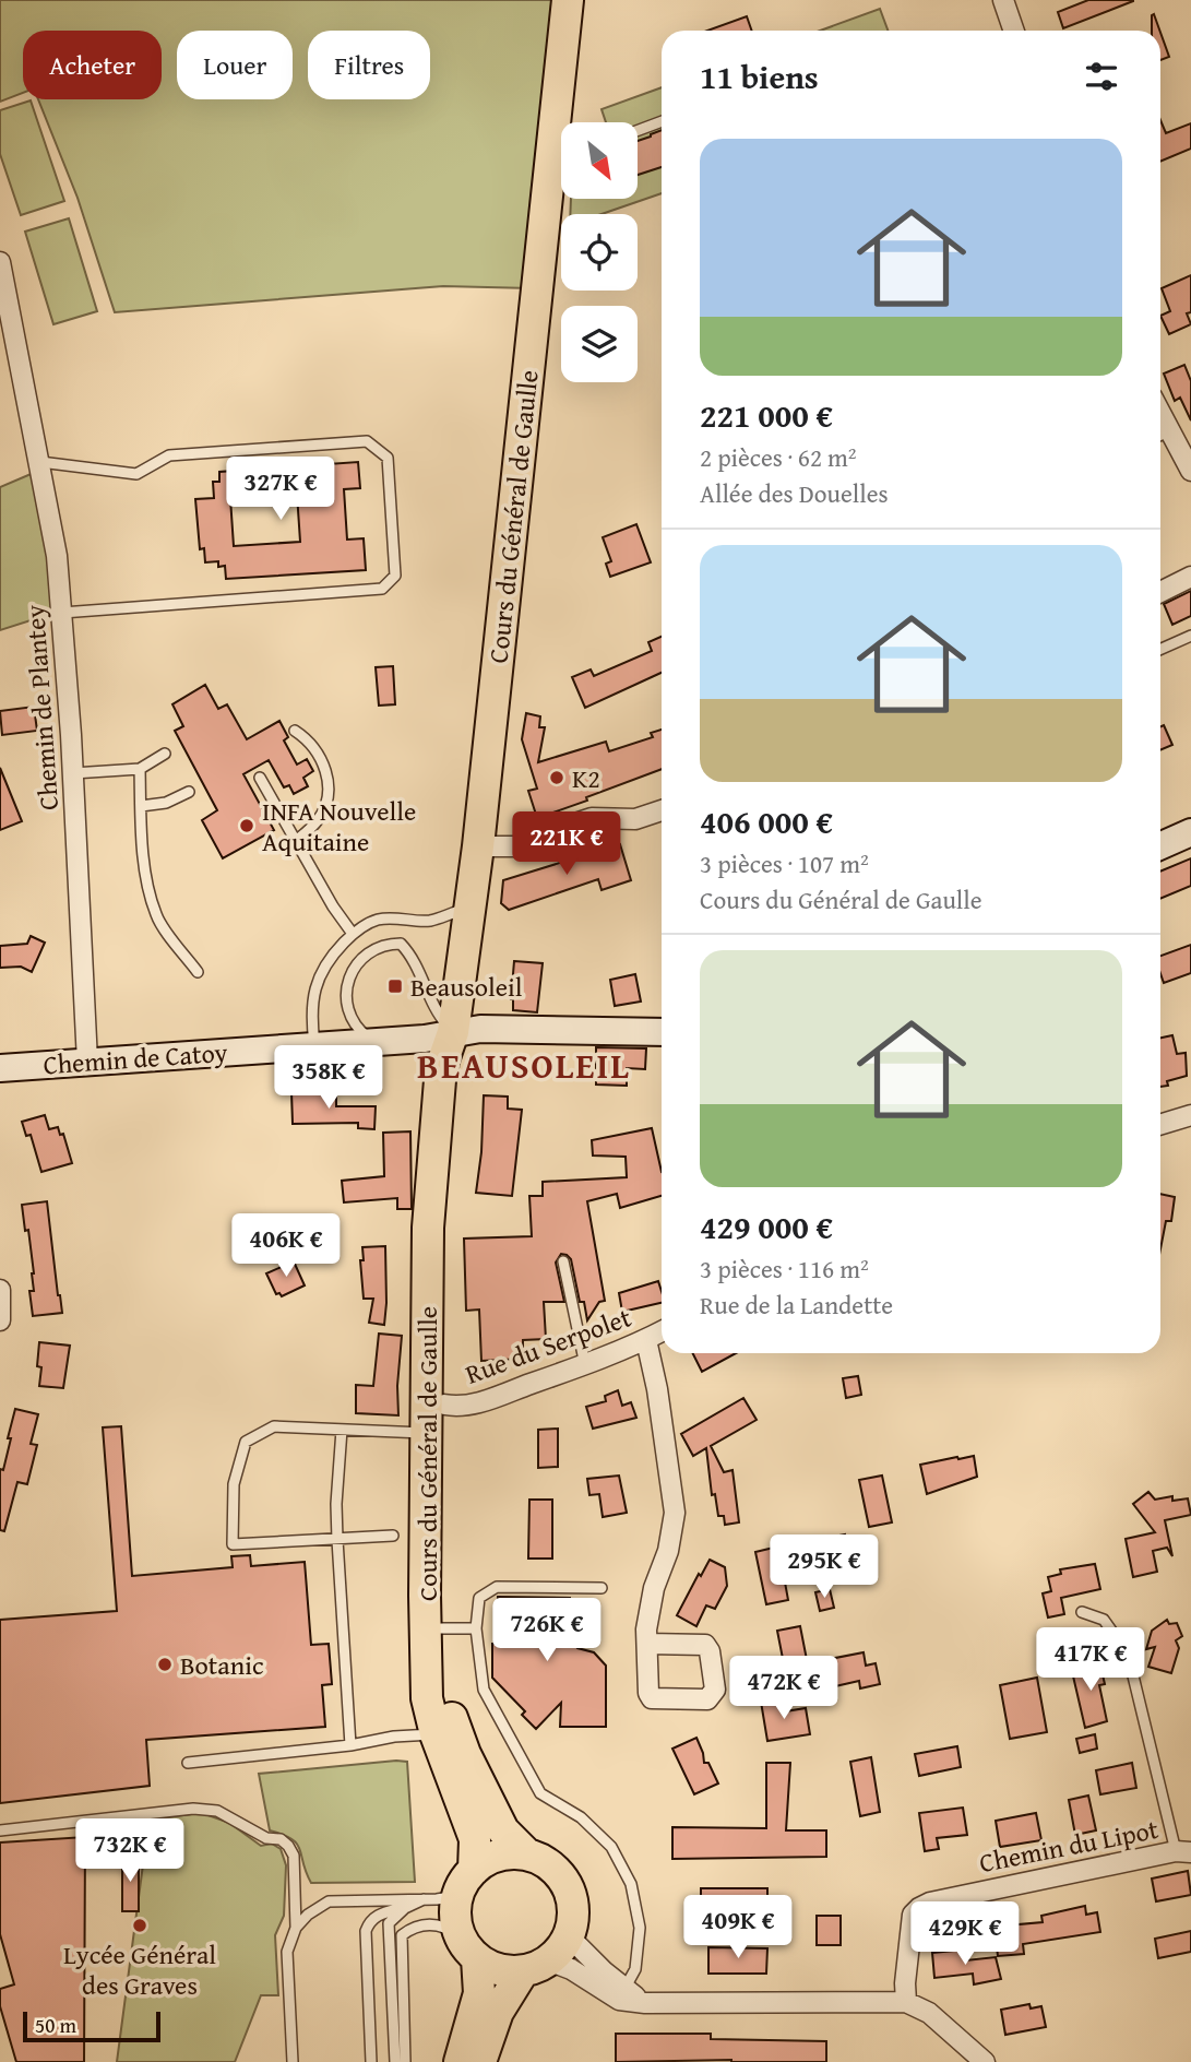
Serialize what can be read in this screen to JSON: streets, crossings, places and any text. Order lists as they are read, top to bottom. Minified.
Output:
{"streets":{"main road":["Cours du Général de Gaulle"],"street":["Chemin de Plantey","Chemin de Catoy","Rue du Serpolet","Chemin du Lipot"]},"crossings":[["Cours du Général de Gaulle","Chemin de Catoy"],["Cours du Général de Gaulle","Rue du Serpolet"],["Chemin de Plantey","Chemin de Catoy"]],"districts":["BEAUSOLEIL"],"places":{"other":["K2","INFA Nouvelle Aquitaine","Botanic","Lycée Général des Graves"],"transit":["Beausoleil"]},"scale_bar":"50 m","north":"bottom right","page":{"chip":["Acheter","Louer","Filtres"],"heading":"11 biens","list":[{"name":"221 000 €","note":"2 pièces · 62 m² · Allée des Douelles"},{"name":"406 000 €","note":"3 pièces · 107 m² · Cours du Général de Gaulle"},{"name":"429 000 €","note":"3 pièces · 116 m² · Rue de la Landette"}],"price":["327K €","221K €","358K €","406K €","295K €","726K €","417K €","472K €","732K €","409K €","429K €"],"scale":"50 m"}}
